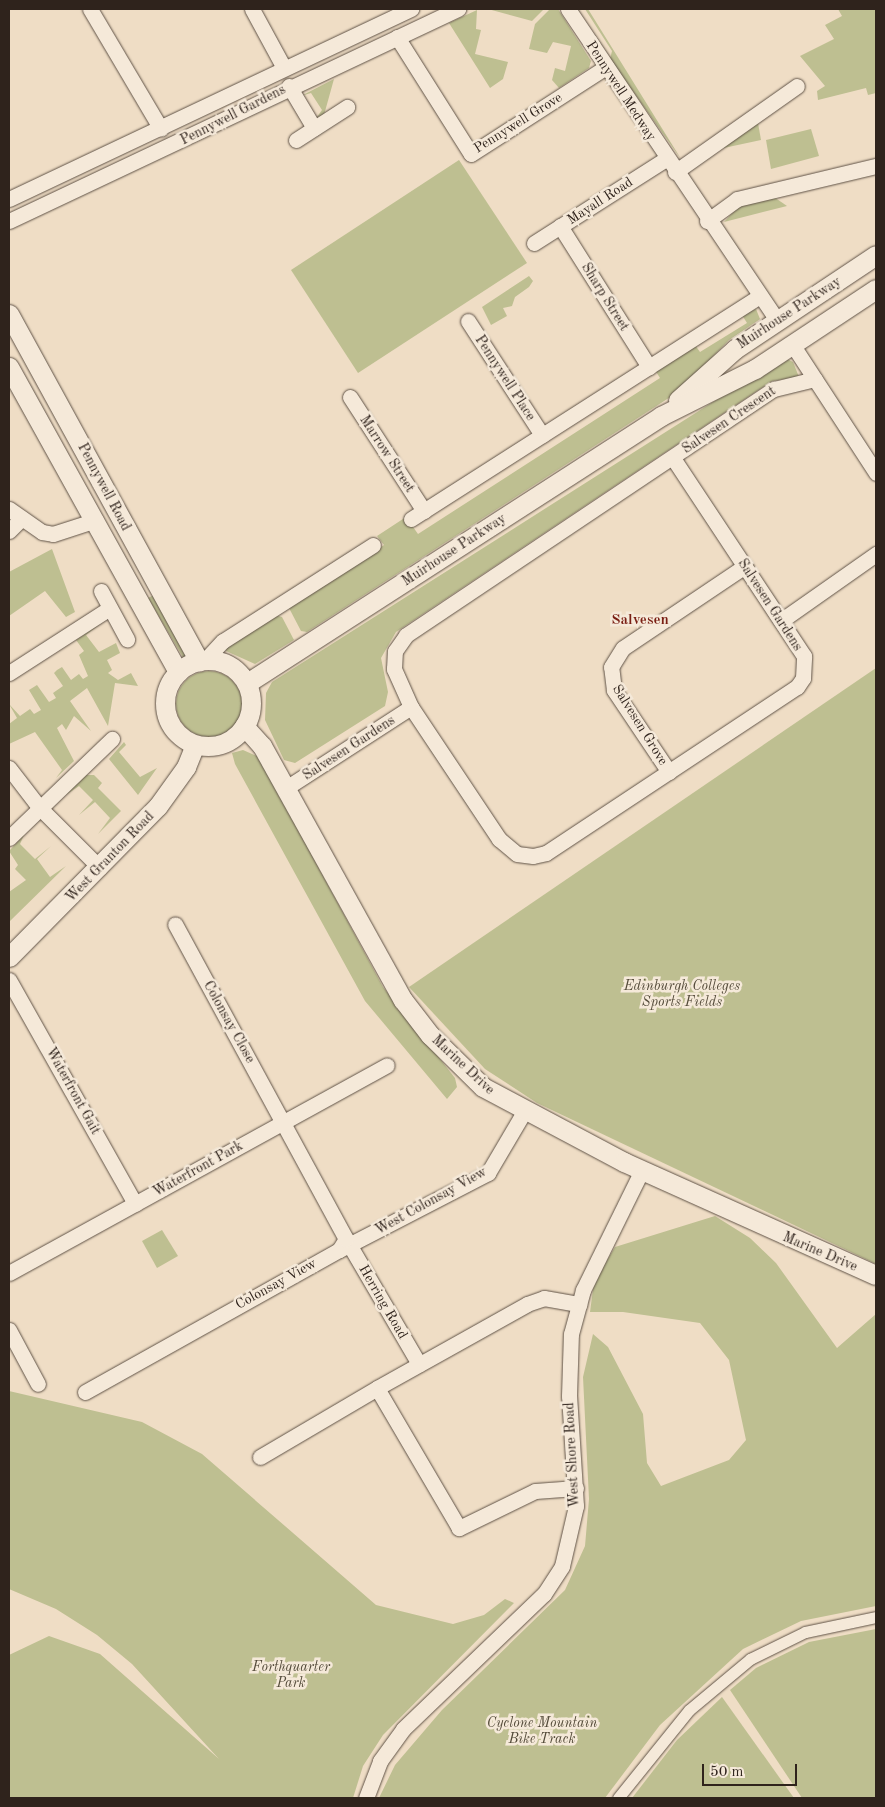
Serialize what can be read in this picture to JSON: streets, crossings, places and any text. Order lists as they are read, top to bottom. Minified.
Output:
{"streets":{"street":["Pennywell Medway","Pennywell Gardens","Pennywell Grove","Mayall Road","Sharp Street","Muirhouse Parkway","Pennywell Place","Salvesen Crescent","Marrow Street","Pennywell Road","Salvesen Gardens","Salvesen Grove","West Granton Road","Colonsay Close","Marine Drive","Waterfront Gait","Waterfront Park","West Colonsay View","Colonsay View","Herring Road","West Shore Road"]},"crossings":[["Pennywell Medway","Pennywell Grove"],["Pennywell Medway","Mayall Road"],["Pennywell Medway","Muirhouse Parkway"],["Pennywell Gardens","Pennywell Grove"],["Mayall Road","Sharp Street"],["Muirhouse Parkway","Pennywell Road"],["Muirhouse Parkway","West Granton Road"],["Muirhouse Parkway","Marine Drive"],["Pennywell Place","Marrow Street"],["Salvesen Crescent","Salvesen Gardens"],["Pennywell Road","West Granton Road"],["Pennywell Road","Marine Drive"],["Salvesen Gardens","Salvesen Grove"],["Salvesen Gardens","Marine Drive"],["West Granton Road","Marine Drive"],["Colonsay Close","Waterfront Park"],["Marine Drive","West Colonsay View"],["Marine Drive","West Shore Road"],["Waterfront Gait","Waterfront Park"],["West Colonsay View","Colonsay View"],["West Colonsay View","Herring Road"],["Colonsay View","Herring Road"]],"districts":["Salvesen"],"parks":["Edinburgh Colleges Sports Fields","Forthquarter Park","Cyclone Mountain Bike Track"],"scale_bar":"50 m"}
